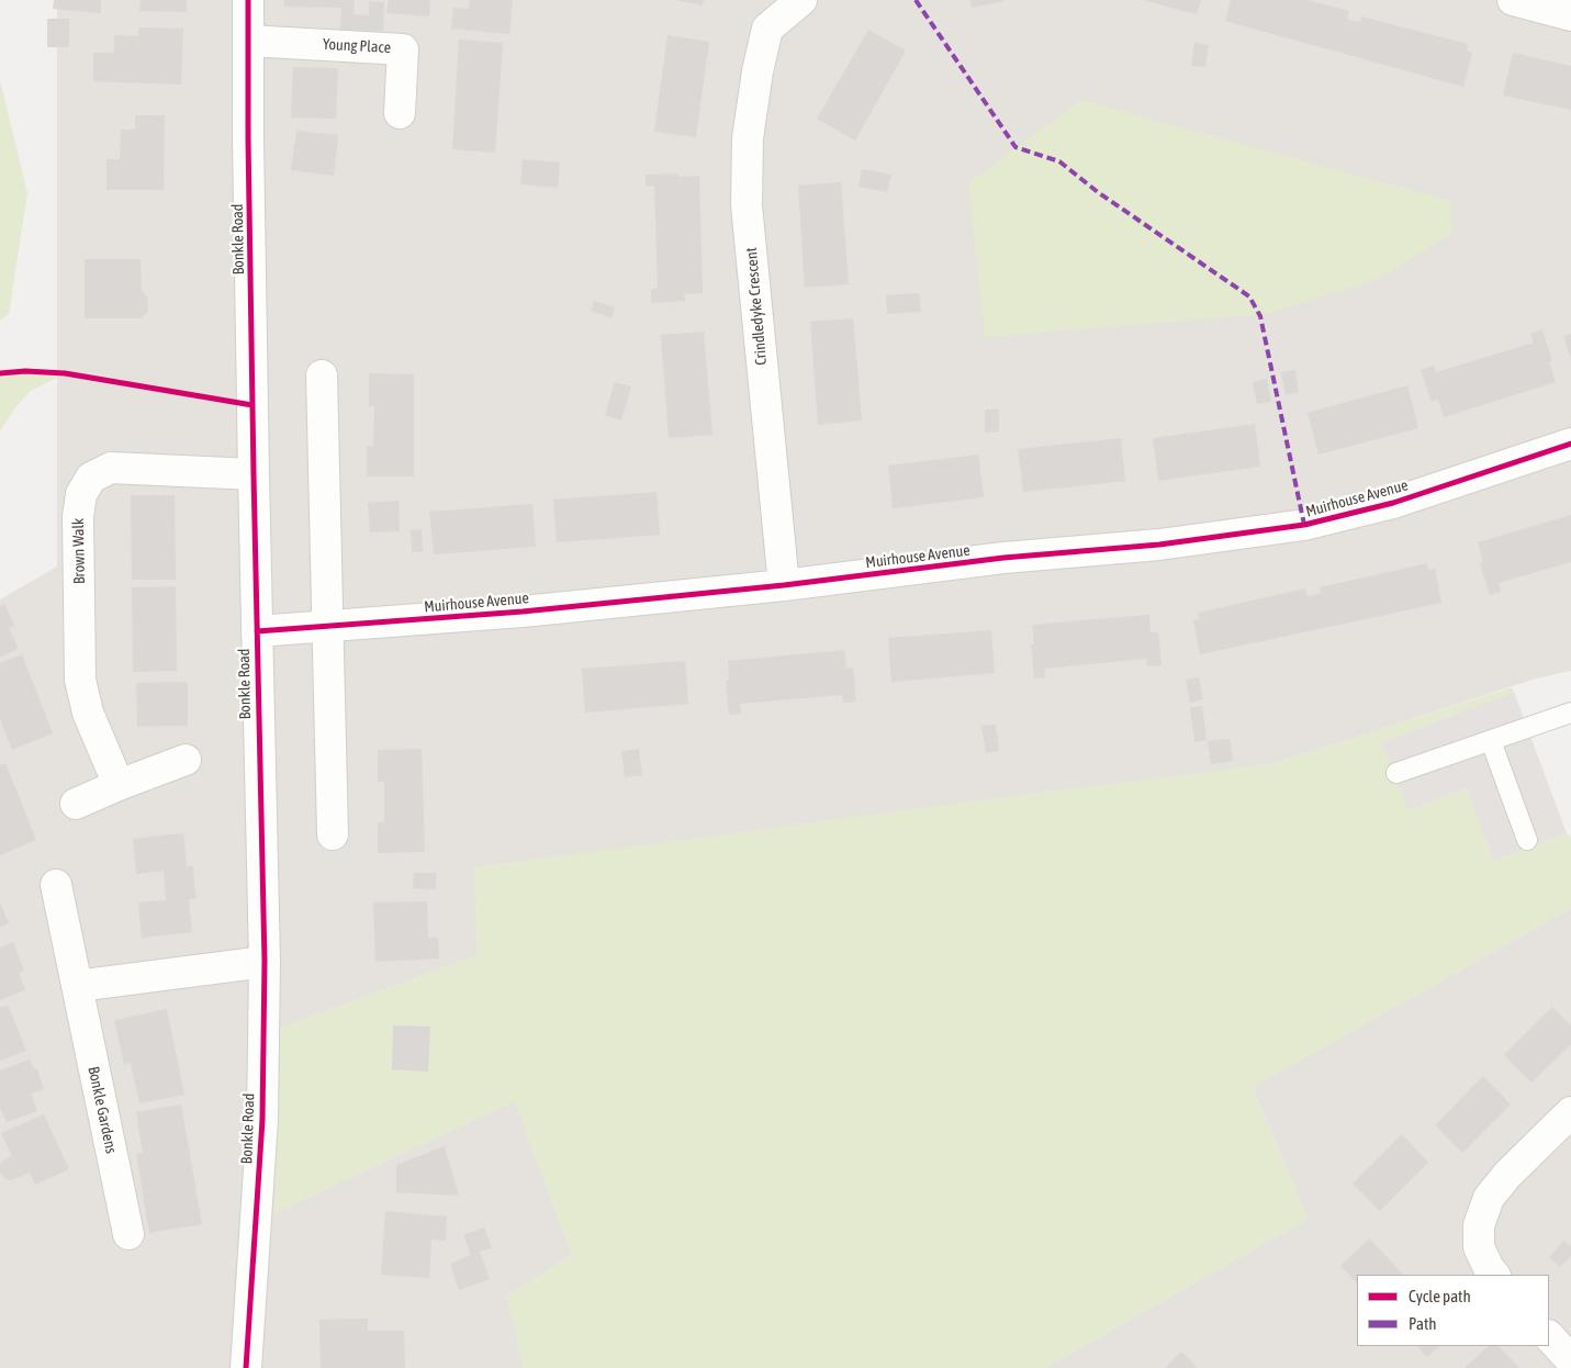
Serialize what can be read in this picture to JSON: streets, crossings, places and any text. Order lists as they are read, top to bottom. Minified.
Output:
{"streets":{"street":["Young Place","Bonkle Road","Crindledyke Crescent","Muirhouse Avenue","Brown Walk","Bonkle Gardens"]},"crossings":[["Young Place","Bonkle Road"],["Bonkle Road","Muirhouse Avenue"],["Bonkle Road","Brown Walk"],["Crindledyke Crescent","Muirhouse Avenue"]],"legend":["Cycle path","Path"]}
